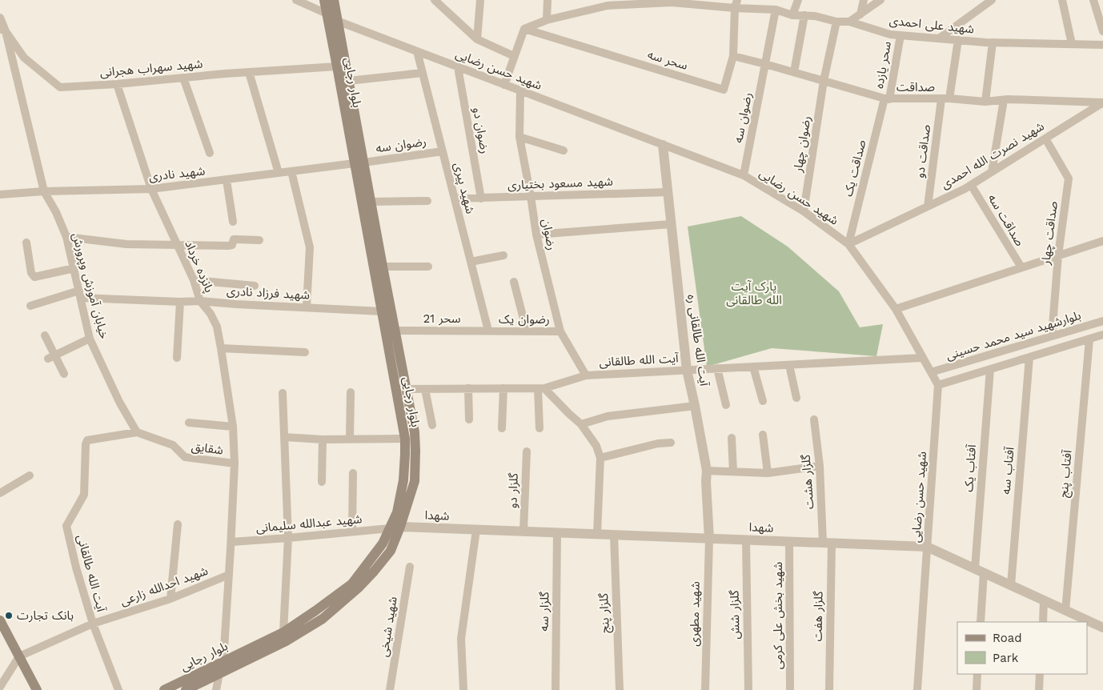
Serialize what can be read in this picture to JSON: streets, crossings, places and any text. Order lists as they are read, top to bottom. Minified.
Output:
{"streets":{"main road":["بلوار رجایی"],"street":["شهید علی احمدی","سحر سه","سحر یازده","شهید سهراب هجرانی","شهید حسن رضایی","صداقت","رضوان سه","رضوان دو","رضوان چهار","صداقت دو","شهید نصرت الله احمدی","صداقت یک","شهید نادری","شهید مسعود بختیاری","شهید پیری","صداقت سه","صداقت چهار","رضوان","پانزده خرداد","خیابان آموزش وپرورش","شهید فرزاد نادری","سحر 21","رضوان یک","بلوارشهید سید محمد حسینی","آیت الله طالقانی ره","آیت الله طالقانی","شقایق","آفتاب یک","آفتاب سه","آفتاب پنج","گلزار هشت","گلزار دو","شهدا","شهید عبدالله سلیمانی","شهید احدالله زارعی","گلزار سه","گلزار پنج","شهید مطهری","گلزار شش","شهید بخش علی کرمی","گلزار هفت","شهید شیخی"]},"crossings":[["شهید علی احمدی","سحر سه"],["شهید علی احمدی","سحر یازده"],["شهید علی احمدی","رضوان سه"],["شهید علی احمدی","رضوان چهار"],["شهید علی احمدی","صداقت دو"],["سحر سه","صداقت"],["سحر یازده","صداقت"],["سحر یازده","صداقت یک"],["شهید سهراب هجرانی","بلوار رجایی"],["شهید سهراب هجرانی","پانزده خرداد"],["شهید سهراب هجرانی","خیابان آموزش وپرورش"],["شهید حسن رضایی","بلوار رجایی"],["شهید حسن رضایی","رضوان سه"],["شهید حسن رضایی","رضوان دو"],["شهید حسن رضایی","رضوان چهار"],["شهید حسن رضایی","شهید نصرت الله احمدی"],["شهید حسن رضایی","صداقت یک"],["شهید حسن رضایی","شهید پیری"],["شهید حسن رضایی","رضوان"],["شهید حسن رضایی","بلوارشهید سید محمد حسینی"],["شهید حسن رضایی","آیت الله طالقانی ره"],["شهید حسن رضایی","آیت الله طالقانی"],["شهید حسن رضایی","شهدا"],["بلوار رجایی","رضوان سه"],["بلوار رجایی","شهید نادری"],["بلوار رجایی","پانزده خرداد"],["بلوار رجایی","شهید فرزاد نادری"],["بلوار رجایی","سحر 21"],["بلوار رجایی","آیت الله طالقانی"],["بلوار رجایی","شهدا"],["بلوار رجایی","شهید عبدالله سلیمانی"],["صداقت","رضوان سه"],["صداقت","رضوان چهار"],["صداقت","صداقت دو"],["صداقت","شهید نصرت الله احمدی"],["صداقت","صداقت یک"],["رضوان سه","شهید نادری"],["رضوان سه","شهید پیری"],["رضوان دو","شهید مسعود بختیاری"],["صداقت دو","شهید نصرت الله احمدی"],["شهید نصرت الله احمدی","صداقت یک"],["شهید نصرت الله احمدی","صداقت سه"],["شهید نصرت الله احمدی","صداقت چهار"],["شهید نادری","پانزده خرداد"],["شهید نادری","خیابان آموزش وپرورش"],["شهید مسعود بختیاری","شهید پیری"],["شهید مسعود بختیاری","رضوان"],["شهید مسعود بختیاری","آیت الله طالقانی ره"],["شهید پیری","سحر 21"],["شهید پیری","رضوان یک"],["صداقت چهار","بلوارشهید سید محمد حسینی"],["رضوان","رضوان یک"],["رضوان","آیت الله طالقانی"],["پانزده خرداد","شهید فرزاد نادری"],["پانزده خرداد","شقایق"],["پانزده خرداد","شهید عبدالله سلیمانی"],["پانزده خرداد","شهید احدالله زارعی"],["خیابان آموزش وپرورش","شهید فرزاد نادری"],["خیابان آموزش وپرورش","آیت الله طالقانی"],["خیابان آموزش وپرورش","شقایق"],["سحر 21","رضوان یک"],["آیت الله طالقانی ره","آیت الله طالقانی"],["آیت الله طالقانی ره","شهدا"],["آیت الله طالقانی ره","شهید مطهری"],["آیت الله طالقانی","شقایق"],["آیت الله طالقانی","شهید احدالله زارعی"],["آفتاب یک","شهدا"],["آفتاب سه","شهدا"],["آفتاب پنج","شهدا"],["گلزار هشت","شهدا"],["گلزار هشت","گلزار هفت"],["گلزار دو","شهدا"],["شهدا","گلزار سه"],["شهدا","گلزار پنج"],["شهدا","شهید مطهری"],["شهدا","گلزار شش"],["شهدا","شهید بخش علی کرمی"],["شهدا","گلزار هفت"]],"parks":["پارک آیت الله طالقانی"],"places":["بانک تجارت"],"legend":["Road","Park"]}
